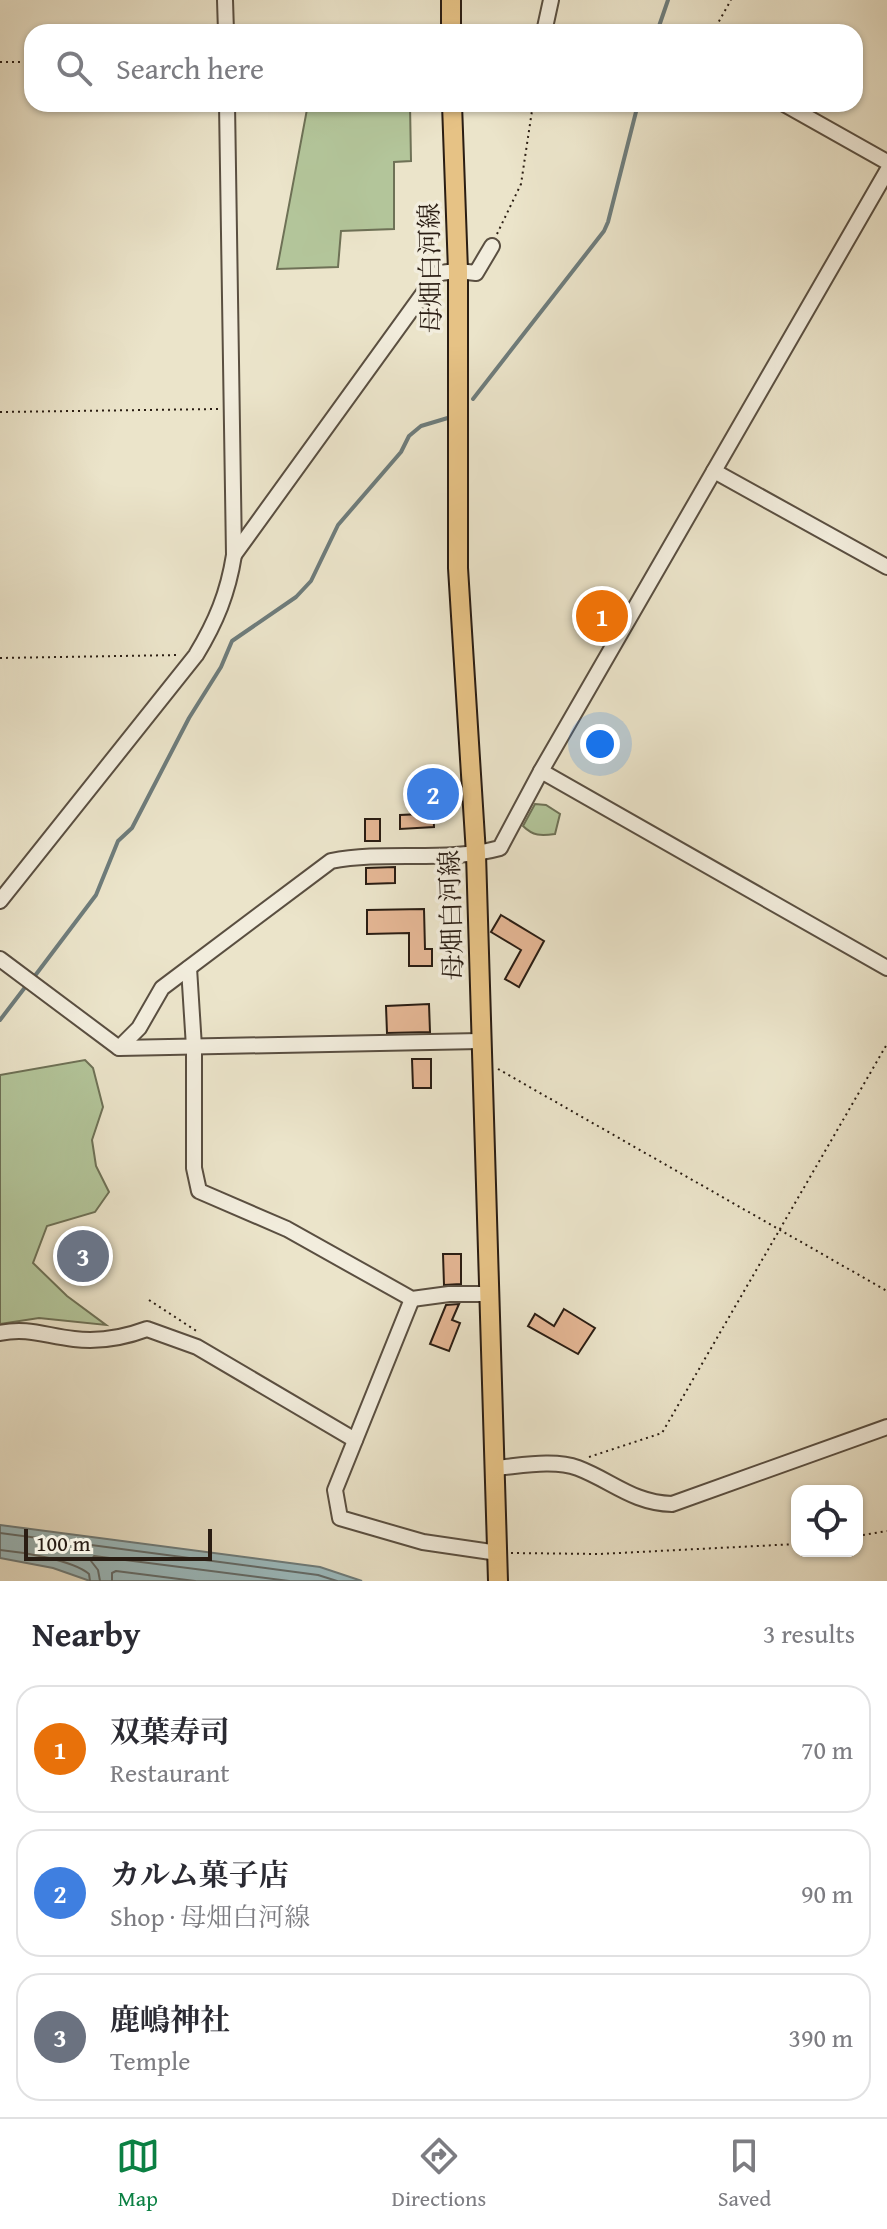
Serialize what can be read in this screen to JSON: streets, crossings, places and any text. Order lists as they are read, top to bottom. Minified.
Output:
{"streets":{"main road":["母畑白河線"]},"scale_bar":"100 m","page":{"search":"Search here","pins":["1","2","3"],"scale":"100 m","heading":["Nearby","3 results"],"list":[{"mark":"1","name":"双葉寿司","note":"Restaurant","value":"70 m"},{"mark":"2","name":"カルム菓子店","note":"Shop · 母畑白河線","value":"90 m"},{"mark":"3","name":"鹿嶋神社","note":"Temple","value":"390 m"}],"nav":["Map","Directions","Saved"]}}
